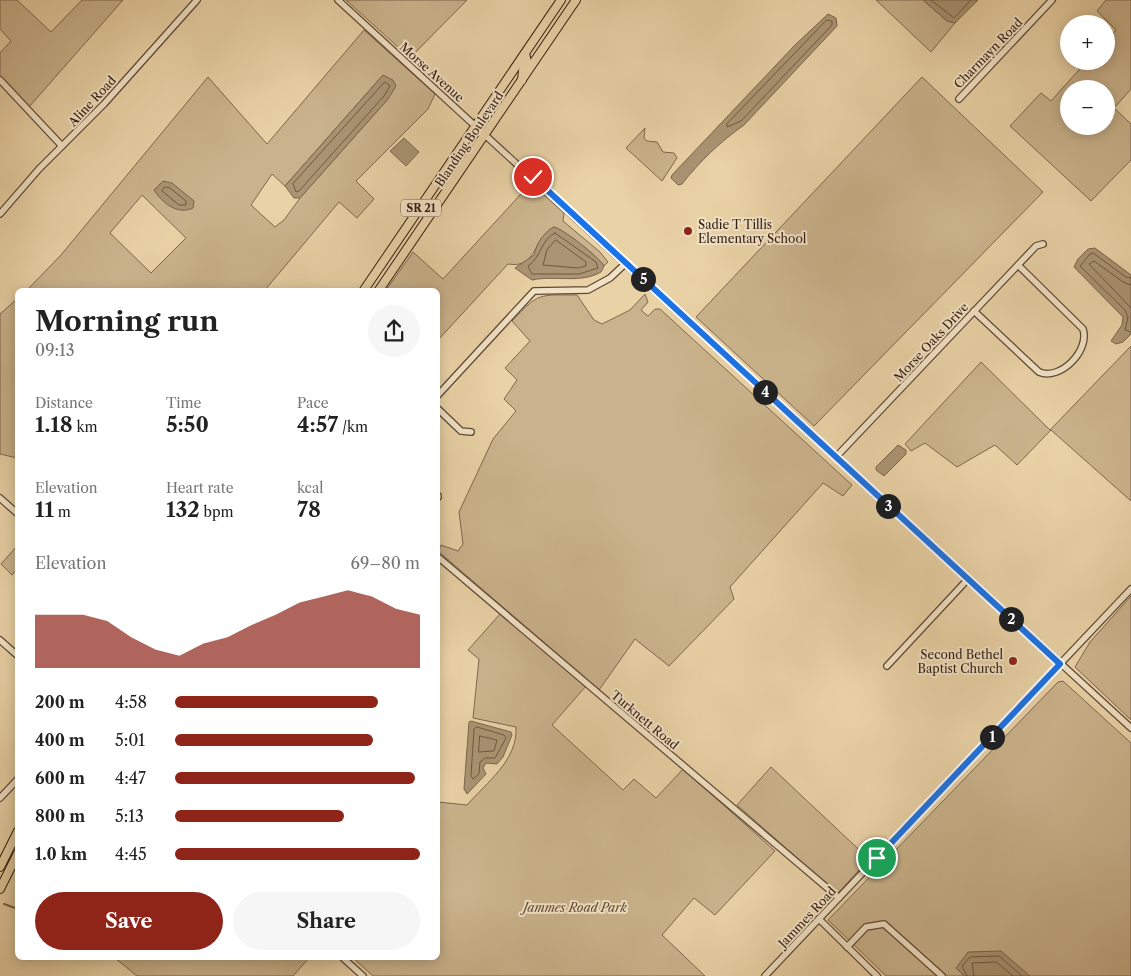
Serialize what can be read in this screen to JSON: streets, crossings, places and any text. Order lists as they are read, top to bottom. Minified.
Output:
{"streets":{"main road":["Blanding Boulevard","SR 21"],"street":["Charmayn Road","Morse Avenue","Aline Road","Morse Oaks Drive","Turknett Road","Jammes Road"]},"crossings":[["Morse Avenue","Blanding Boulevard"],["Morse Avenue","Morse Oaks Drive"],["Morse Avenue","Jammes Road"],["Turknett Road","Jammes Road"]],"parks":["Jammes Road Park"],"places":["Sadie T Tillis Elementary School","Second Bethel Baptist Church"],"page":{"map_buttons":["+","−"],"pins":["5","4","3","2","1"],"heading":["Morning run","09:13"],"stats":[["Distance","1.18 km"],["Time","5:50"],["Pace","4:57 /km"],["Elevation","11 m"],["Heart rate","132 bpm"],["kcal","78"]],"chart":["Elevation","69–80 m"],"list":[{"name":"200 m","note":"4:58"},{"name":"400 m","note":"5:01"},{"name":"600 m","note":"4:47"},{"name":"800 m","note":"5:13"},{"name":"1.0 km","note":"4:45"}],"buttons":["Save","Share"]}}
